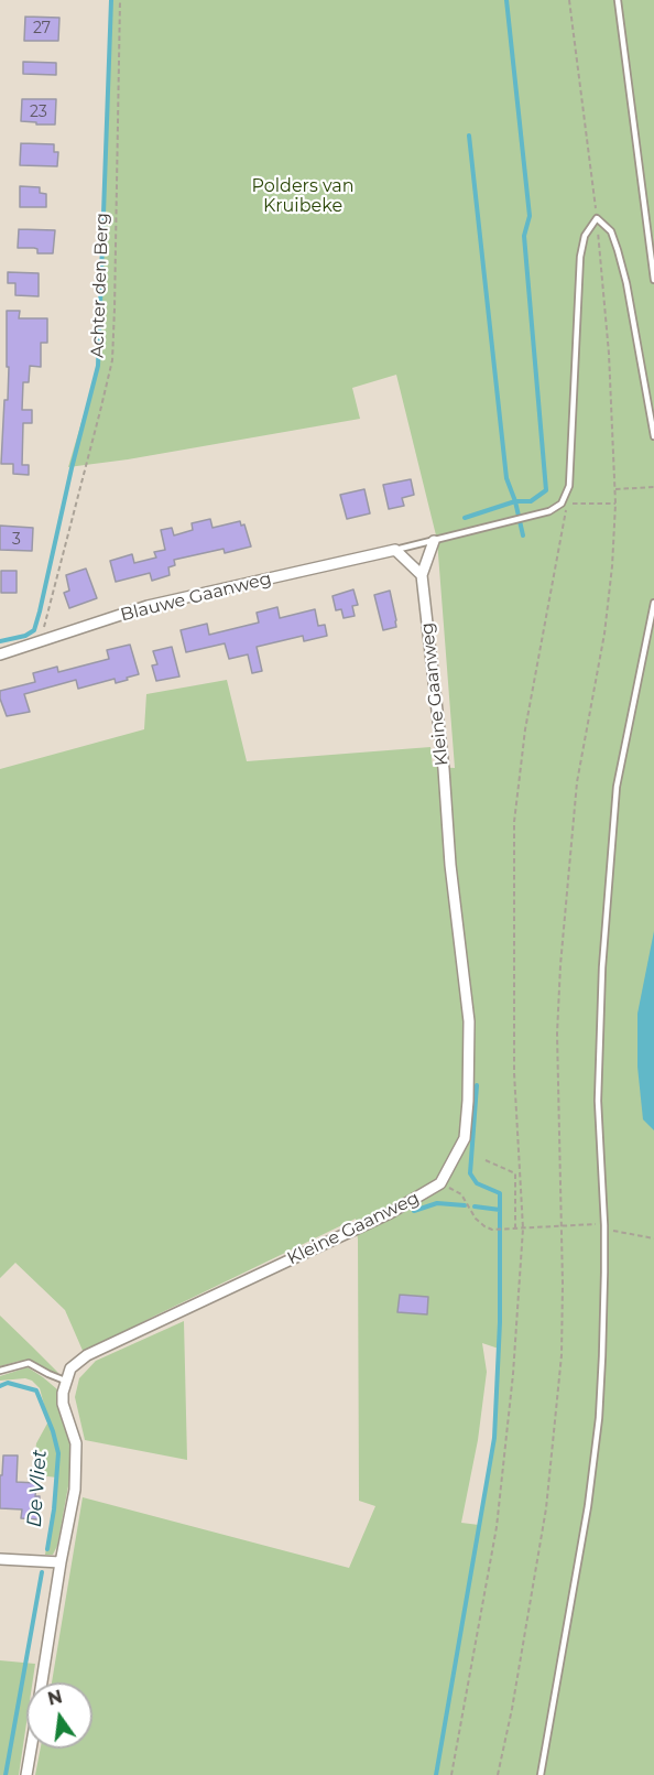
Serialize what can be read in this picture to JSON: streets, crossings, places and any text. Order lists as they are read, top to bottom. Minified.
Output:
{"streets":{"street":["Blauwe Gaanweg","Kleine Gaanweg"],"path":["Achter den Berg"]},"crossings":[["Achter den Berg","Blauwe Gaanweg"]],"water":["De Vliet"],"parks":["Polders van Kruibeke"],"house_numbers":["27","23","3"],"north":"top"}
